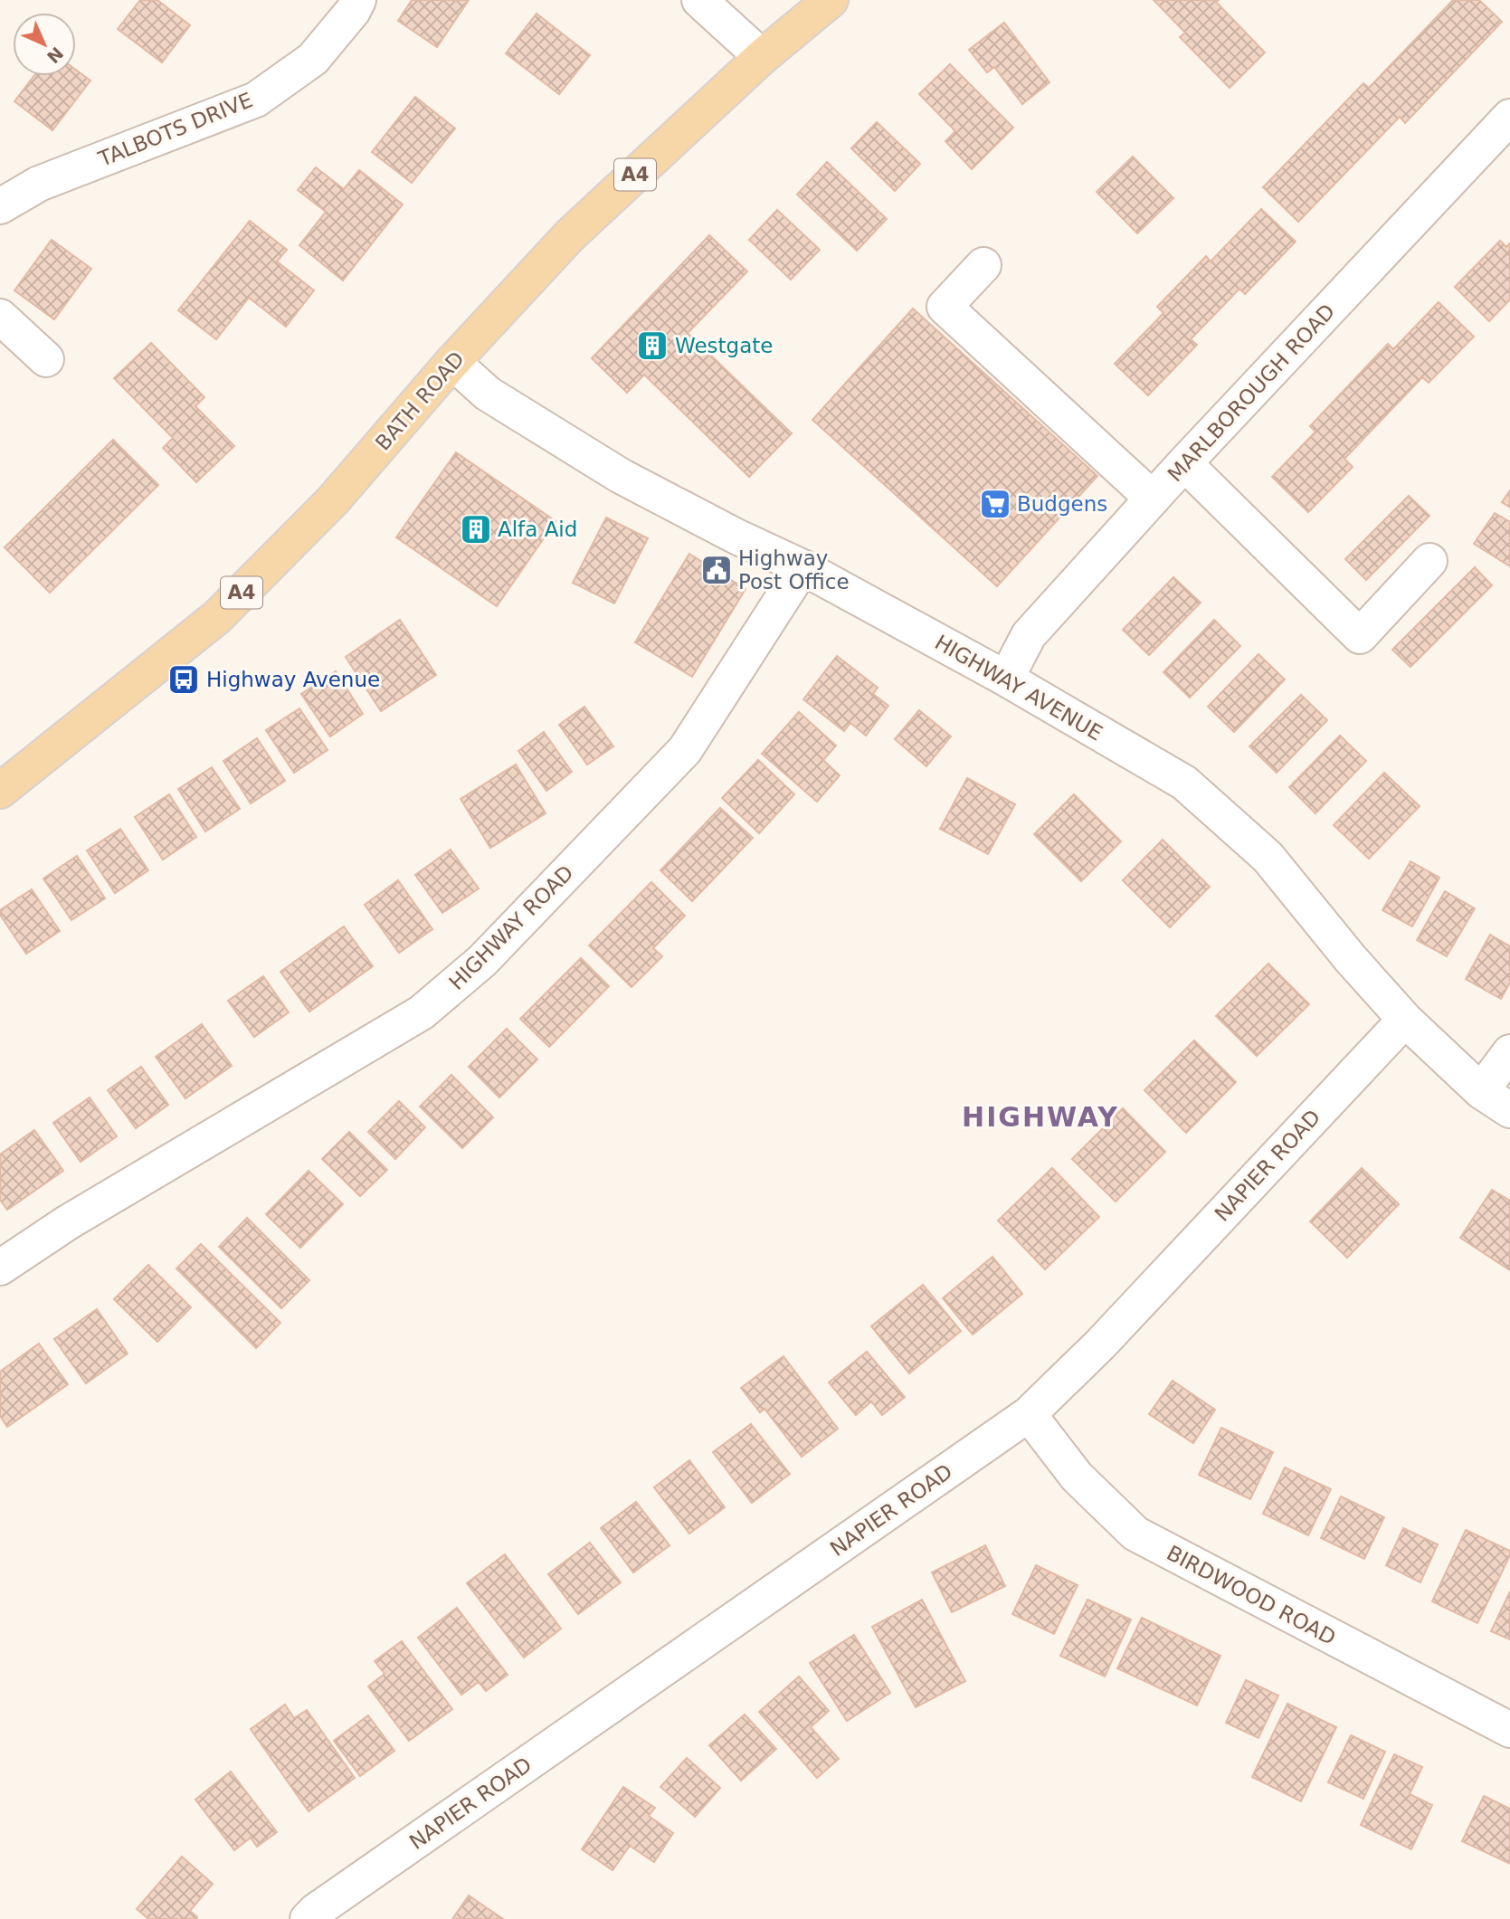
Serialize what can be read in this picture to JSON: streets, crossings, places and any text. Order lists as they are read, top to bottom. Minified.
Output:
{"streets":{"main road":["A4","BATH ROAD"],"street":["TALBOTS DRIVE","MARLBOROUGH ROAD","HIGHWAY AVENUE","HIGHWAY ROAD","NAPIER ROAD","BIRDWOOD ROAD"]},"crossings":[["MARLBOROUGH ROAD","HIGHWAY AVENUE"],["BATH ROAD","HIGHWAY AVENUE"],["HIGHWAY AVENUE","HIGHWAY ROAD"],["HIGHWAY AVENUE","NAPIER ROAD"],["NAPIER ROAD","BIRDWOOD ROAD"]],"districts":["HIGHWAY"],"places":{"building":["Westgate","Alfa Aid"],"supermarket":["Budgens"],"public building":["Highway Post Office"],"bus stop":["Highway Avenue"]},"north":"bottom right"}
